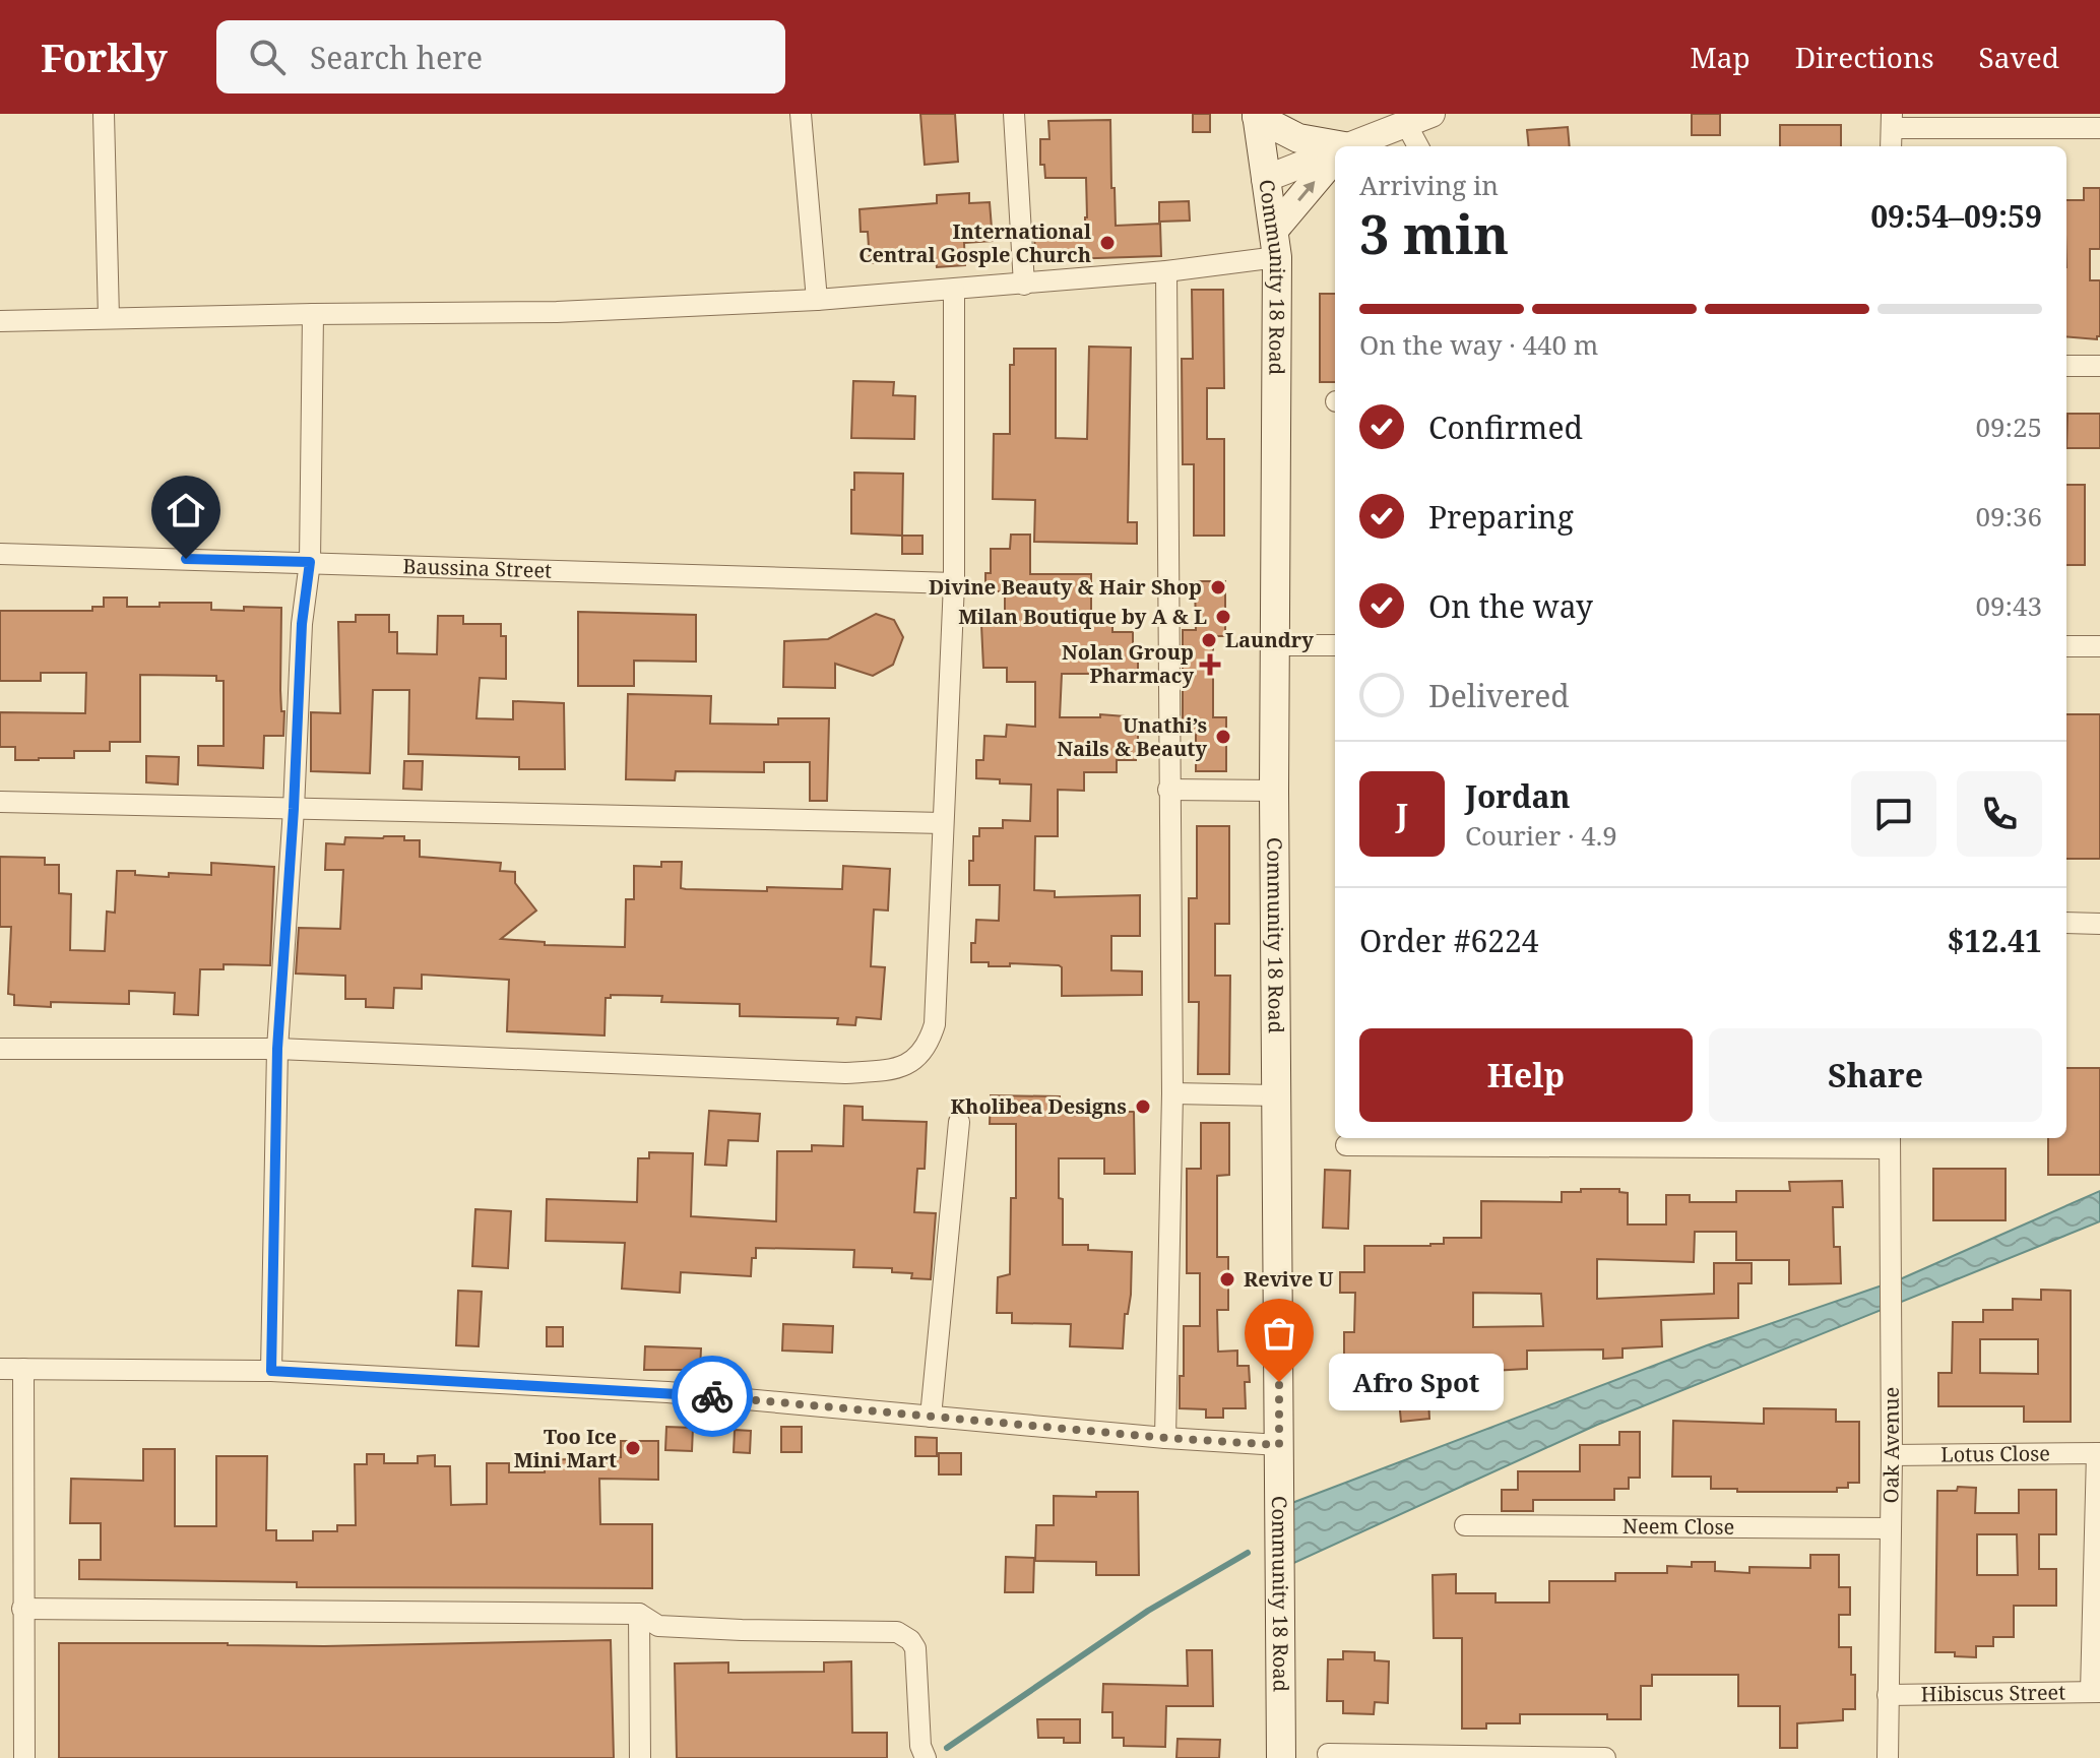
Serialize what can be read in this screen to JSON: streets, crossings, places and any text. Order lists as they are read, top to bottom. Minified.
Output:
{"streets":{"main road":["Community 18 Road"],"street":["Baussina Street","Oak Avenue","Lotus Close","Neem Close","Hibiscus Street"]},"crossings":[["Oak Avenue","Lotus Close"],["Oak Avenue","Neem Close"],["Oak Avenue","Hibiscus Street"]],"places":{"other":["International Central Gosple Church","Divine Beauty & Hair Shop","Milan Boutique by A & L","Laundry","Unathi’s Nails & Beauty","Kholibea Designs","Revive U","Afro Spot","Too Ice Mini Mart"],"health":["Nolan Group Pharmacy"]},"page":{"header":"Forkly","search":"Search here","nav":["Map","Directions","Saved"],"heading":["3 min","Arriving in","09:54–09:59"],"panel":["Jordan","Courier · 4.9","Order #6224","$12.41"],"bar":"On the way · 440 m","list":[["Confirmed","09:25"],["Preparing","09:36"],["On the way","09:43"],"Delivered"],"round":"J","buttons":["Help","Share"],"bubble":"Afro Spot"}}
